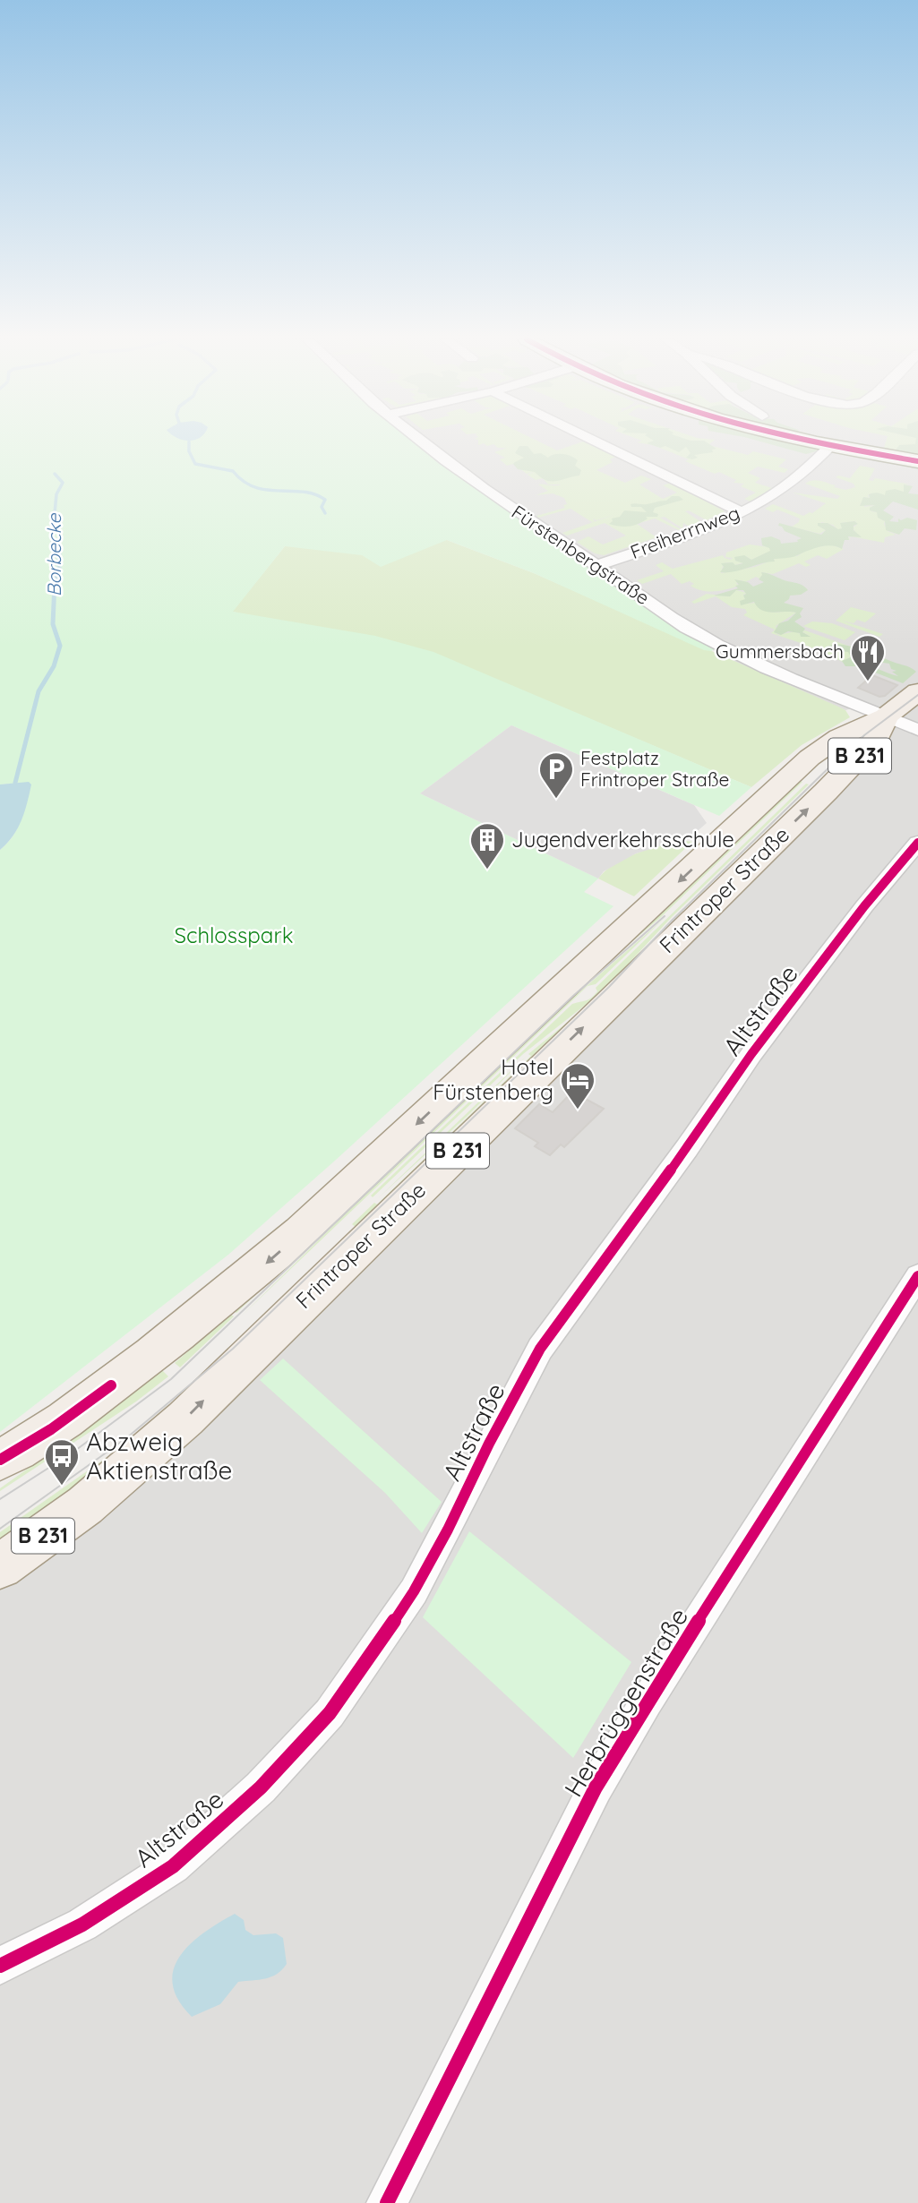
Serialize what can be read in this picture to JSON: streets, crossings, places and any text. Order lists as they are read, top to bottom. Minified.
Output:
{"streets":{"main road":["B 231","Frintroper Straße"],"street":["Freiherrnweg","Fürstenbergstraße","Altstraße","Herbrüggenstraße"]},"crossings":[["Freiherrnweg","Fürstenbergstraße"],["Fürstenbergstraße","Frintroper Straße"]],"water":["Borbecke"],"parks":["Schlosspark"],"places":{"restaurant":["Gummersbach"],"parking":["Festplatz Frintroper Straße"],"building":["Jugendverkehrsschule"],"hotel":["Hotel Fürstenberg"],"bus stop":["Abzweig Aktienstraße"]}}
